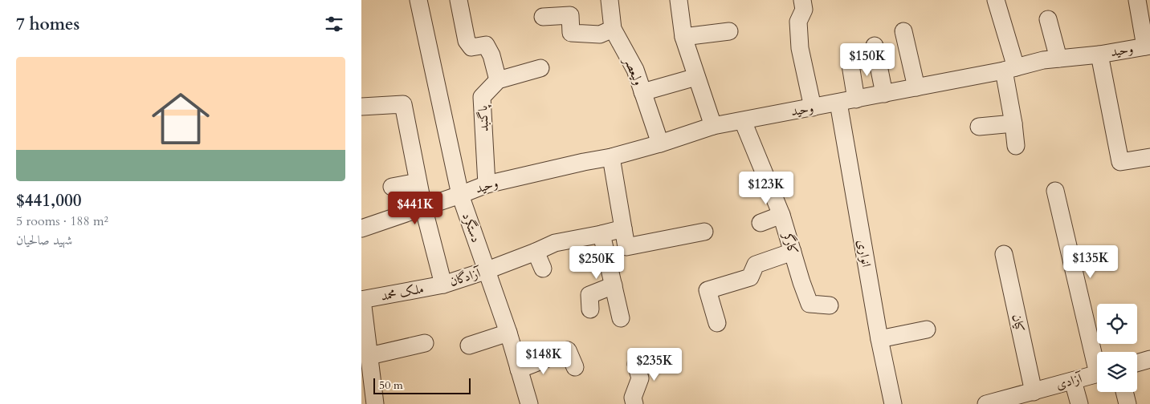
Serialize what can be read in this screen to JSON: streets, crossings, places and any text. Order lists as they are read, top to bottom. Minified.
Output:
{"streets":{"street":["وحید","ولیعصر","پاگنبد","دستگرد","کارگر","انواری","آزادگان","ملک محمد","کیان","آزادی"]},"crossings":[["وحید","ولیعصر"],["وحید","پاگنبد"],["وحید","دستگرد"],["وحید","کارگر"],["وحید","انواری"],["دستگرد","آزادگان"],["آزادگان","ملک محمد"],["کیان","آزادی"]],"scale_bar":"50 m","page":{"heading":"7 homes","price":["$150K","$123K","$441K","$135K","$250K","$148K","$235K"],"list":[{"name":"$441,000","note":"5 rooms · 188 m² · شهید صالحیان"}],"scale":"50 m"}}
